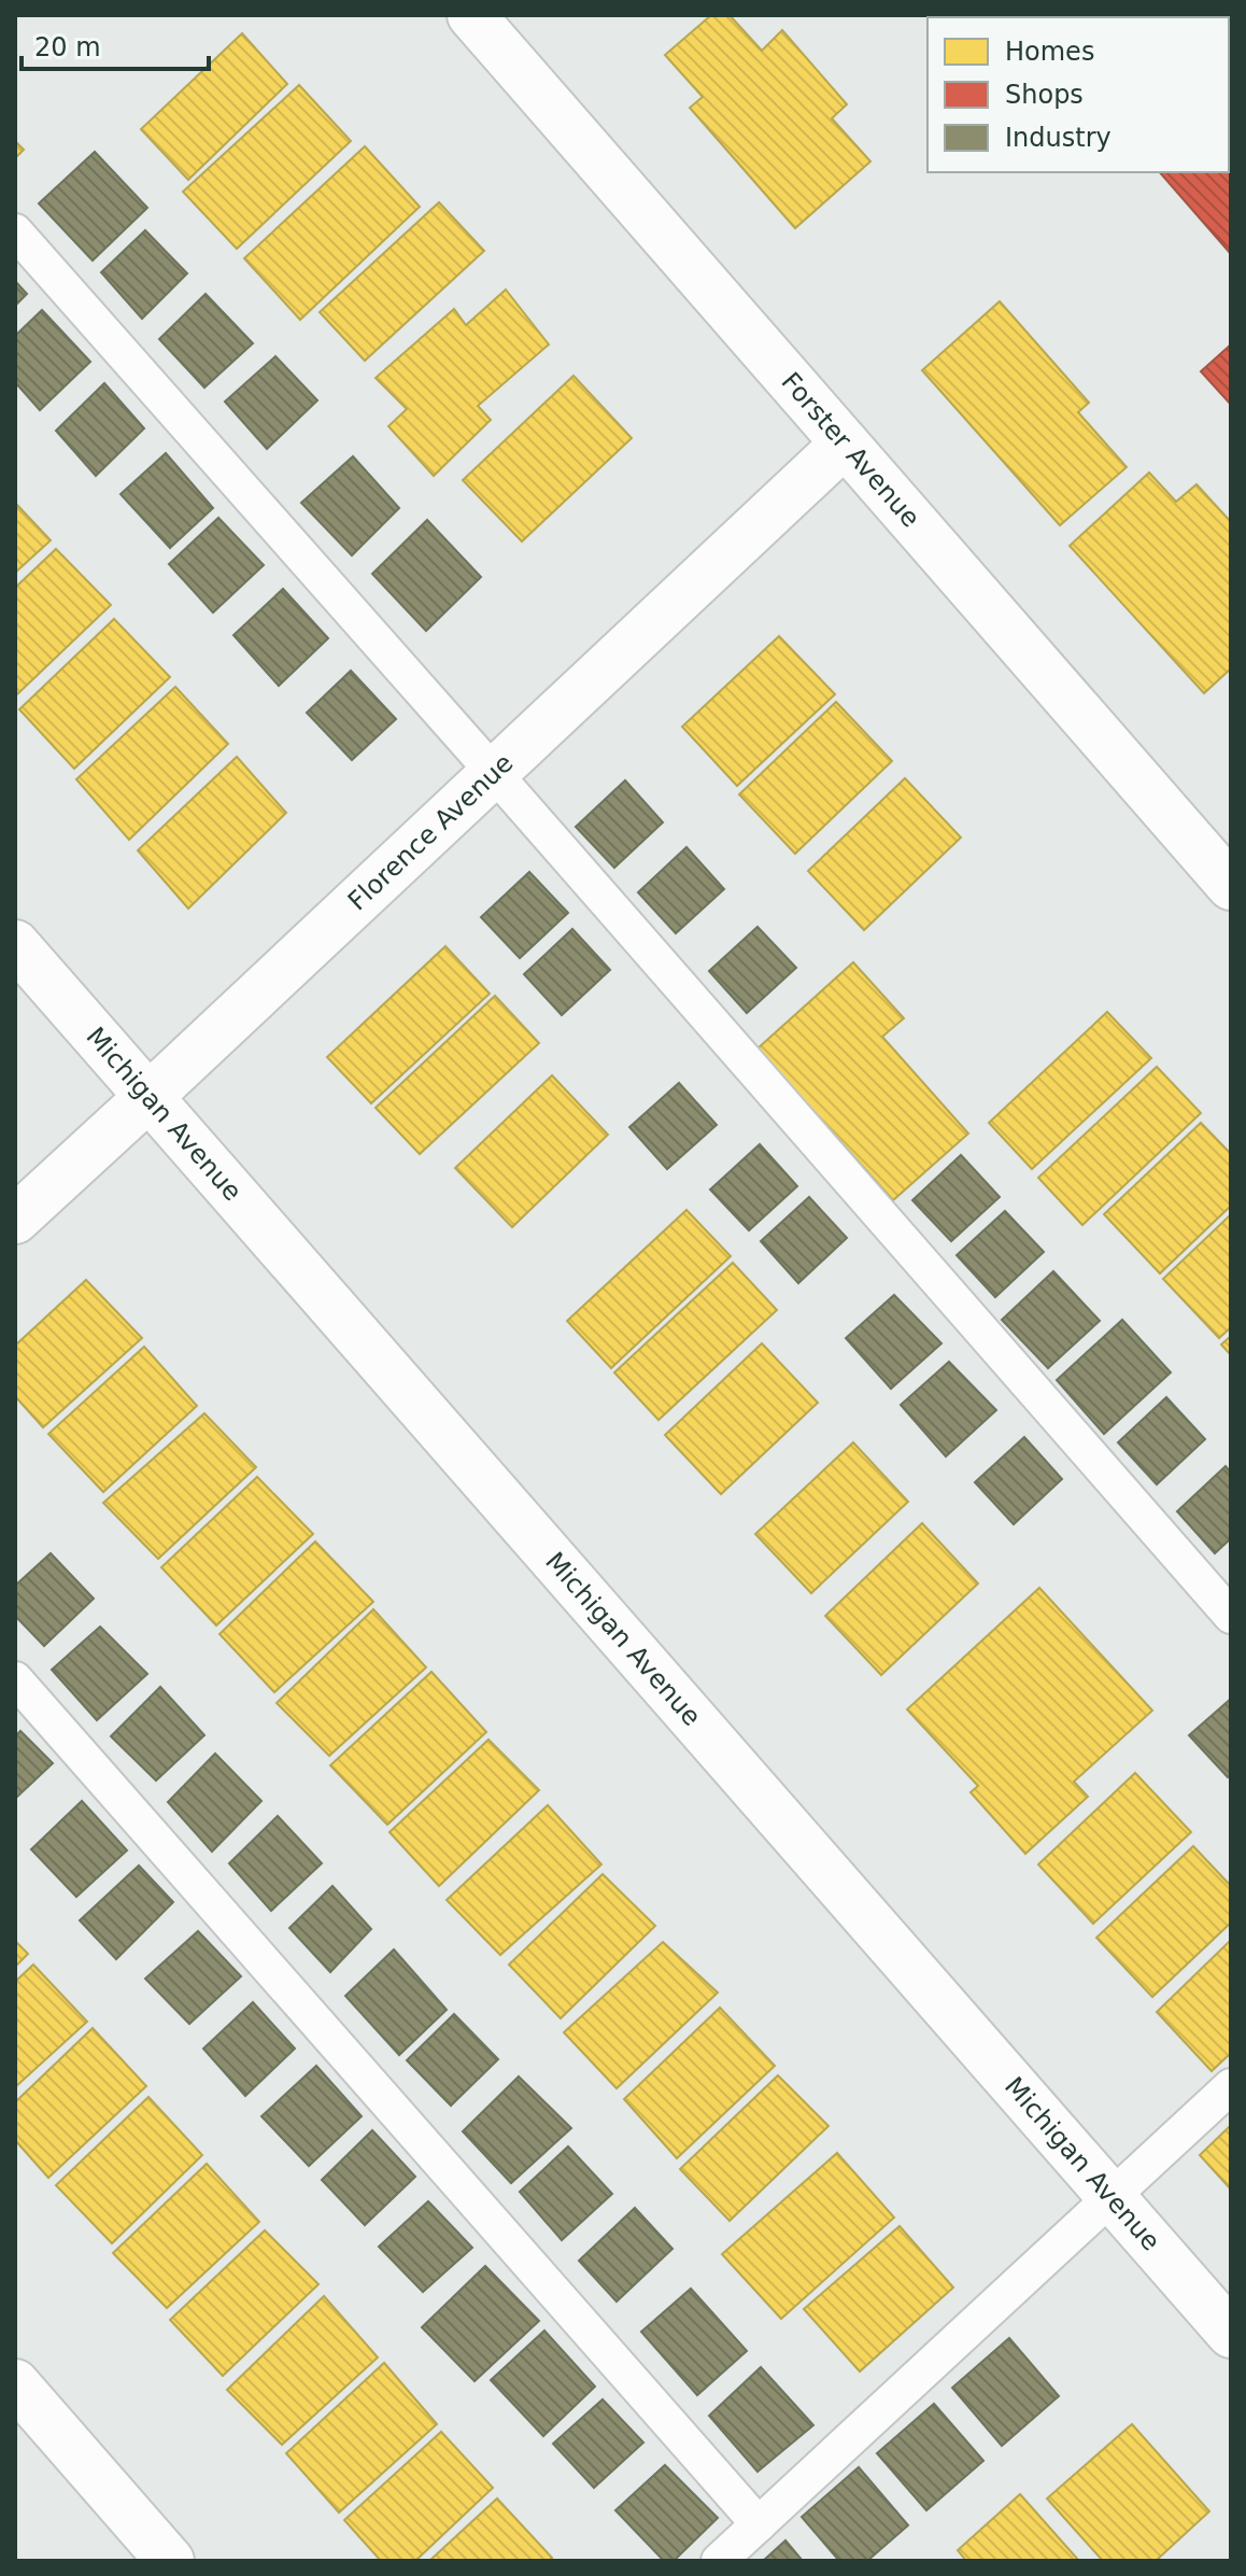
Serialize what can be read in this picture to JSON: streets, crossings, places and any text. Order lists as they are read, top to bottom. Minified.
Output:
{"streets":{"street":["Forster Avenue","Florence Avenue","Michigan Avenue"]},"crossings":[["Forster Avenue","Florence Avenue"],["Florence Avenue","Michigan Avenue"]],"legend":["Homes","Shops","Industry"],"scale_bar":"20 m"}
